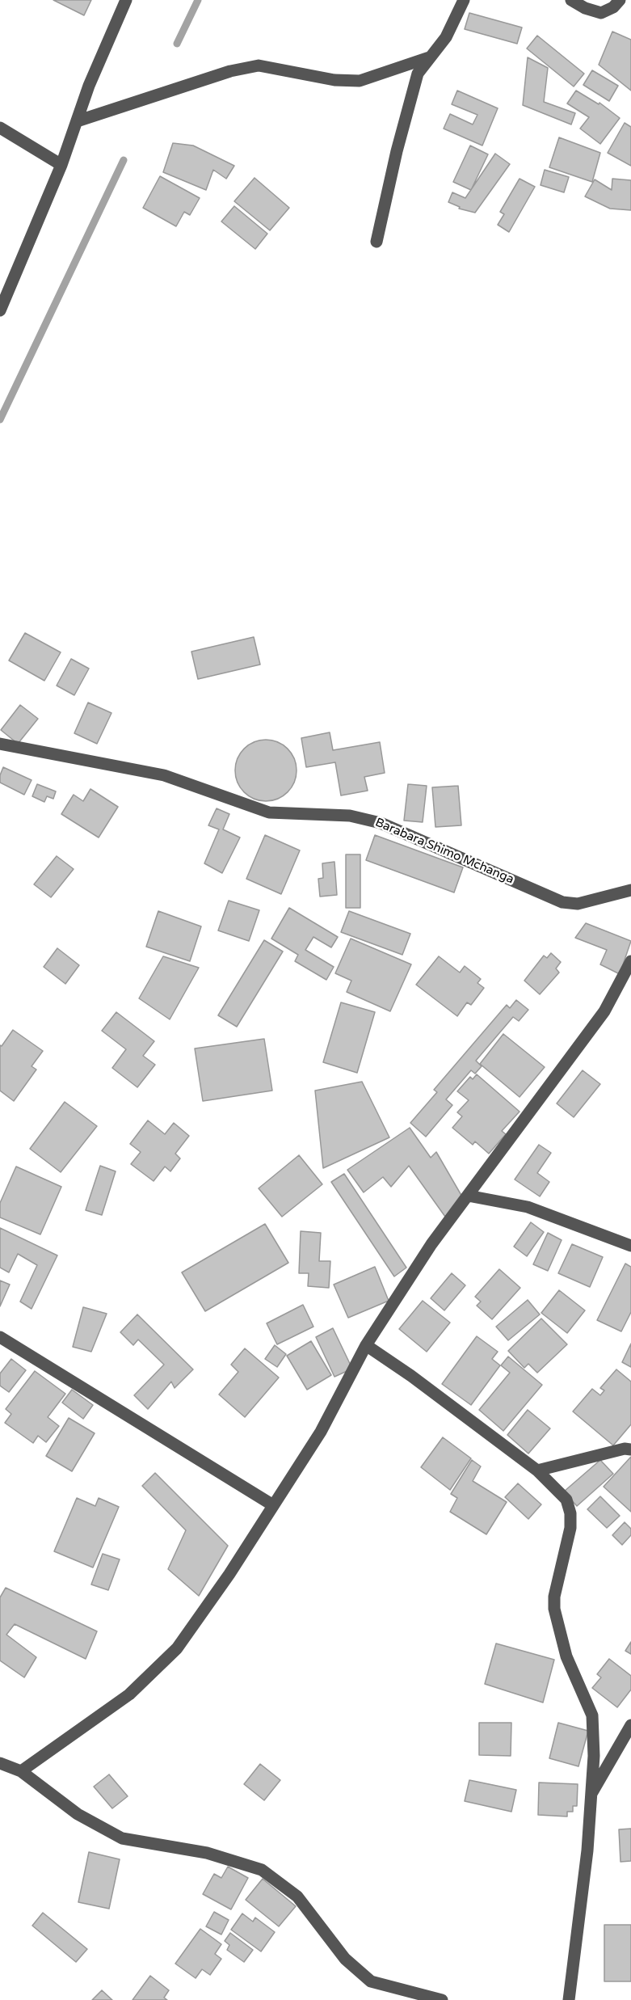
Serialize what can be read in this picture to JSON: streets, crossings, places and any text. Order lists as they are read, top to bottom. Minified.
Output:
{"streets":{"street":["Barabara Shimo Mchanga"]}}
